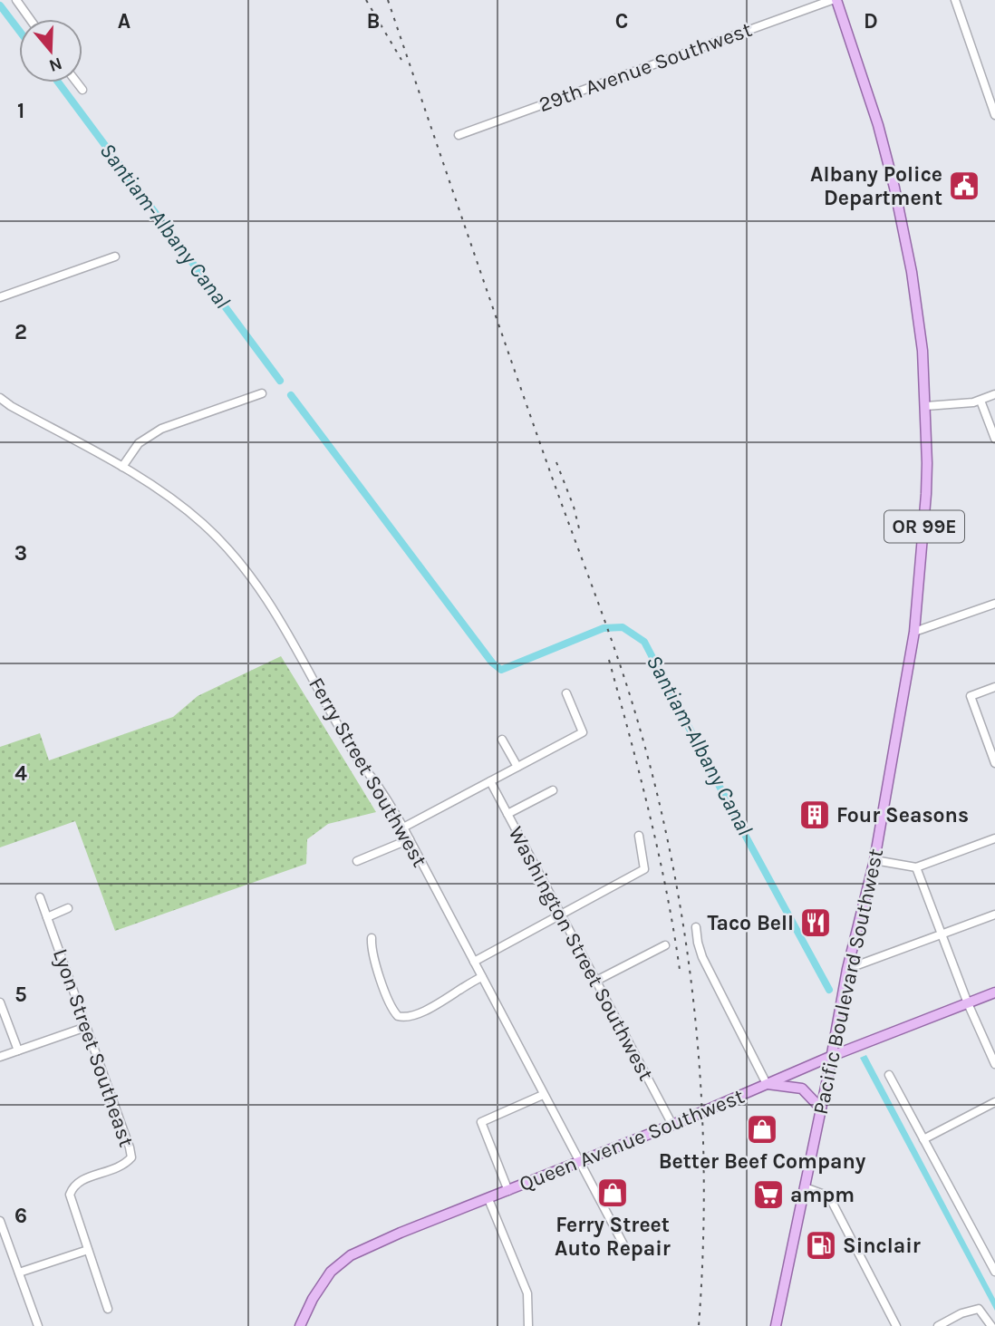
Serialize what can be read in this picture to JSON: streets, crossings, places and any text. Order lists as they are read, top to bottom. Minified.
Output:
{"streets":{"main road":["OR 99E","Pacific Boulevard Southwest","Queen Avenue Southwest"],"street":["29th Avenue Southwest","Ferry Street Southwest","Washington Street Southwest","Lyon Street Southeast"]},"crossings":[["Ferry Street Southwest","Queen Avenue Southwest"],["Washington Street Southwest","Queen Avenue Southwest"],["Pacific Boulevard Southwest","Queen Avenue Southwest"]],"water":["Santiam-Albany Canal"],"places":{"public building":["Albany Police Department"],"building":["Four Seasons"],"restaurant":["Taco Bell"],"shop":["Better Beef Company","Ferry Street Auto Repair"],"supermarket":["ampm"],"fuel station":["Sinclair"]},"north":"bottom","grid":{"columns":["A","B","C","D"],"rows":["1","2","3","4","5","6"]}}
